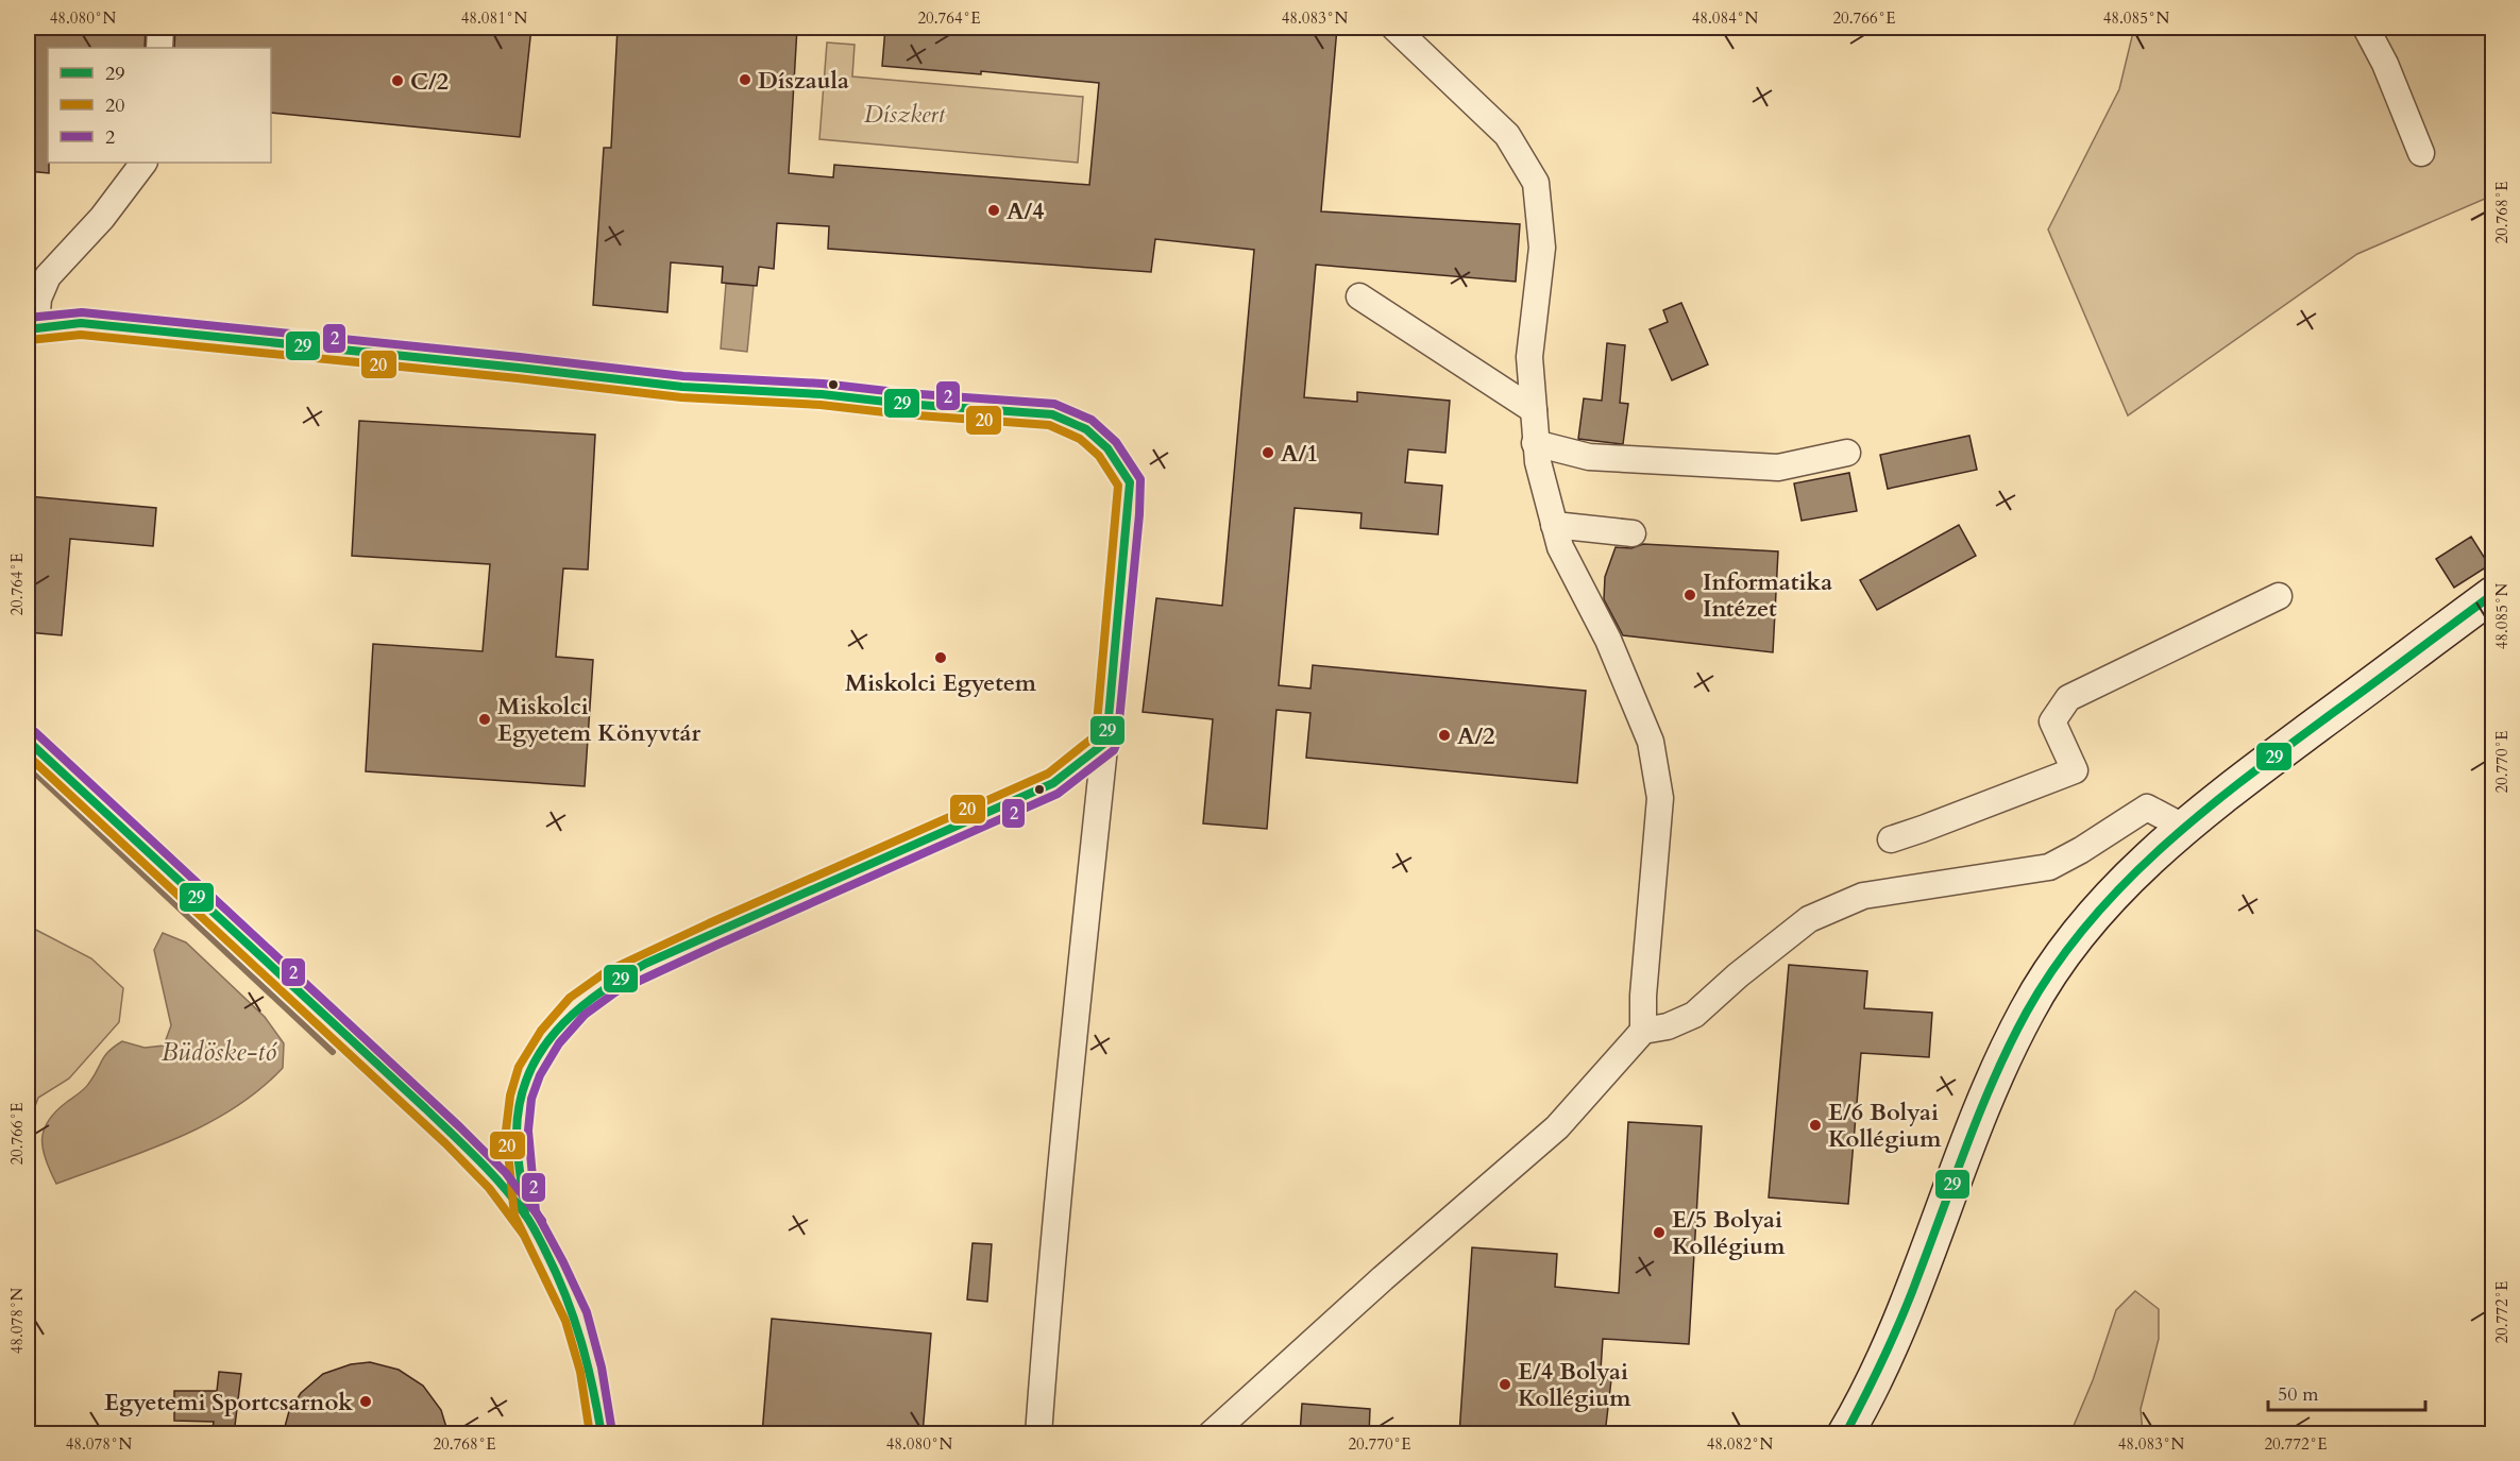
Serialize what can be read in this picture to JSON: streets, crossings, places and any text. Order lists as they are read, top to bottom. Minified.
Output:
{"water":["Büdöske-tó"],"parks":["Díszkert"],"places":["Díszaula","C/2","A/4","A/1","Informatika Intézet","Miskolci Egyetem","Miskolci Egyetem Könyvtár","A/2","E/6 Bolyai Kollégium","E/5 Bolyai Kollégium","E/4 Bolyai Kollégium","Egyetemi Sportcsarnok"],"lines":["transit line 2","transit line 29","transit line 20"],"legend":["29","20","2"],"scale_bar":"50 m","coordinates":["48.080°N","48.081°N","20.764°E","48.083°N","48.084°N","20.766°E","48.085°N","20.768°E","20.770°E","20.772°E","48.078°N","48.082°N"]}
